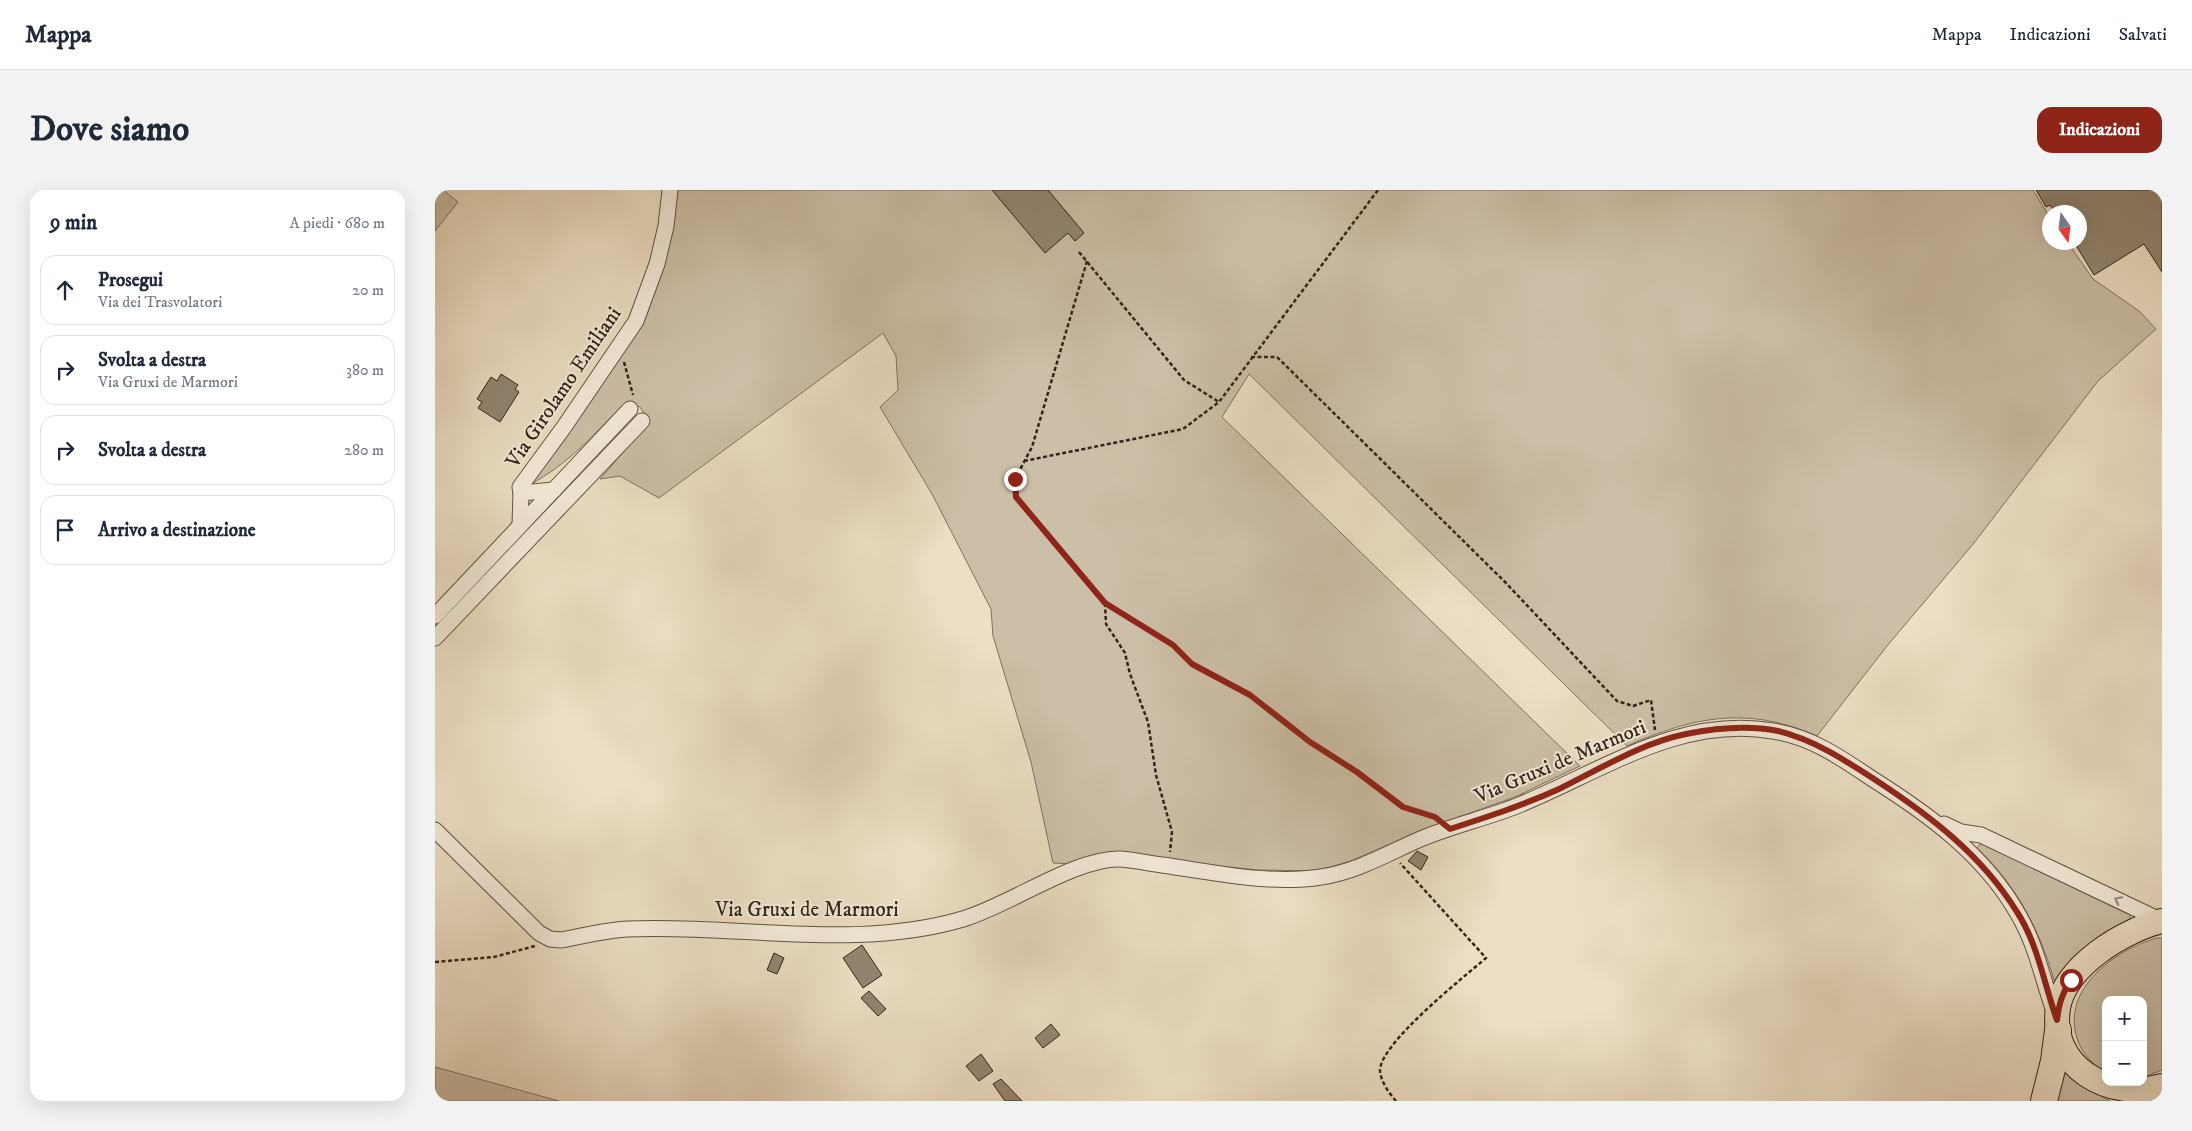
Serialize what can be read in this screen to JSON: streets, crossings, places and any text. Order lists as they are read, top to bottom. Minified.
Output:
{"streets":{"street":["Via Girolamo Emiliani","Via Gruxi de Marmori"]},"north":"bottom","page":{"header":"Mappa","nav":["Mappa","Indicazioni","Salvati"],"buttons":"Indicazioni","title":"Dove siamo","heading":["9 min","A piedi · 680 m"],"list":[["Prosegui","Via dei Trasvolatori","20 m"],["Svolta a destra","Via Gruxi de Marmori","380 m"],["Svolta a destra","280 m"],"Arrivo a destinazione"],"map_buttons":["+","−"]}}
